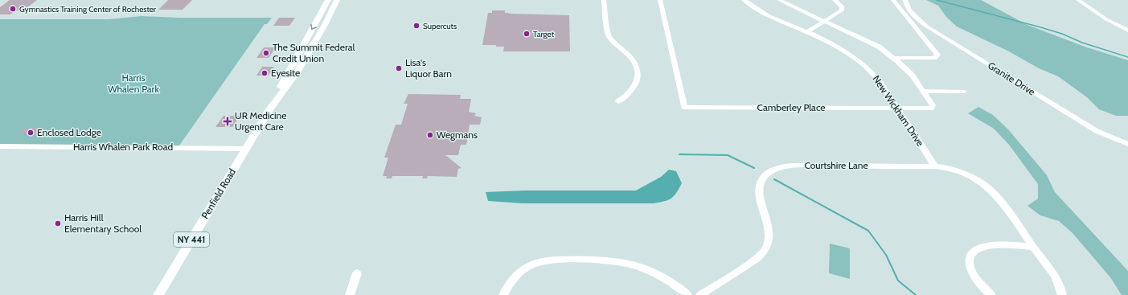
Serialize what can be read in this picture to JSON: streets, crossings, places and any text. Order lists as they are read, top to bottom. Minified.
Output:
{"streets":{"main road":["Penfield Road","NY 441"],"street":["Granite Drive","Camberley Place","New Wickham Drive","Harris Whalen Park Road","Courtshire Lane"]},"crossings":[["Camberley Place","New Wickham Drive"],["New Wickham Drive","Courtshire Lane"],["Harris Whalen Park Road","Penfield Road"]],"parks":["Harris Whalen Park"],"places":{"other":["Gymnastics Training Center of Rochester","Supercuts","Target","The Summit Federal Credit Union","Lisa's Liquor Barn","Eyesite","Enclosed Lodge","Wegmans","Harris Hill Elementary School"],"health":["UR Medicine Urgent Care"]}}
